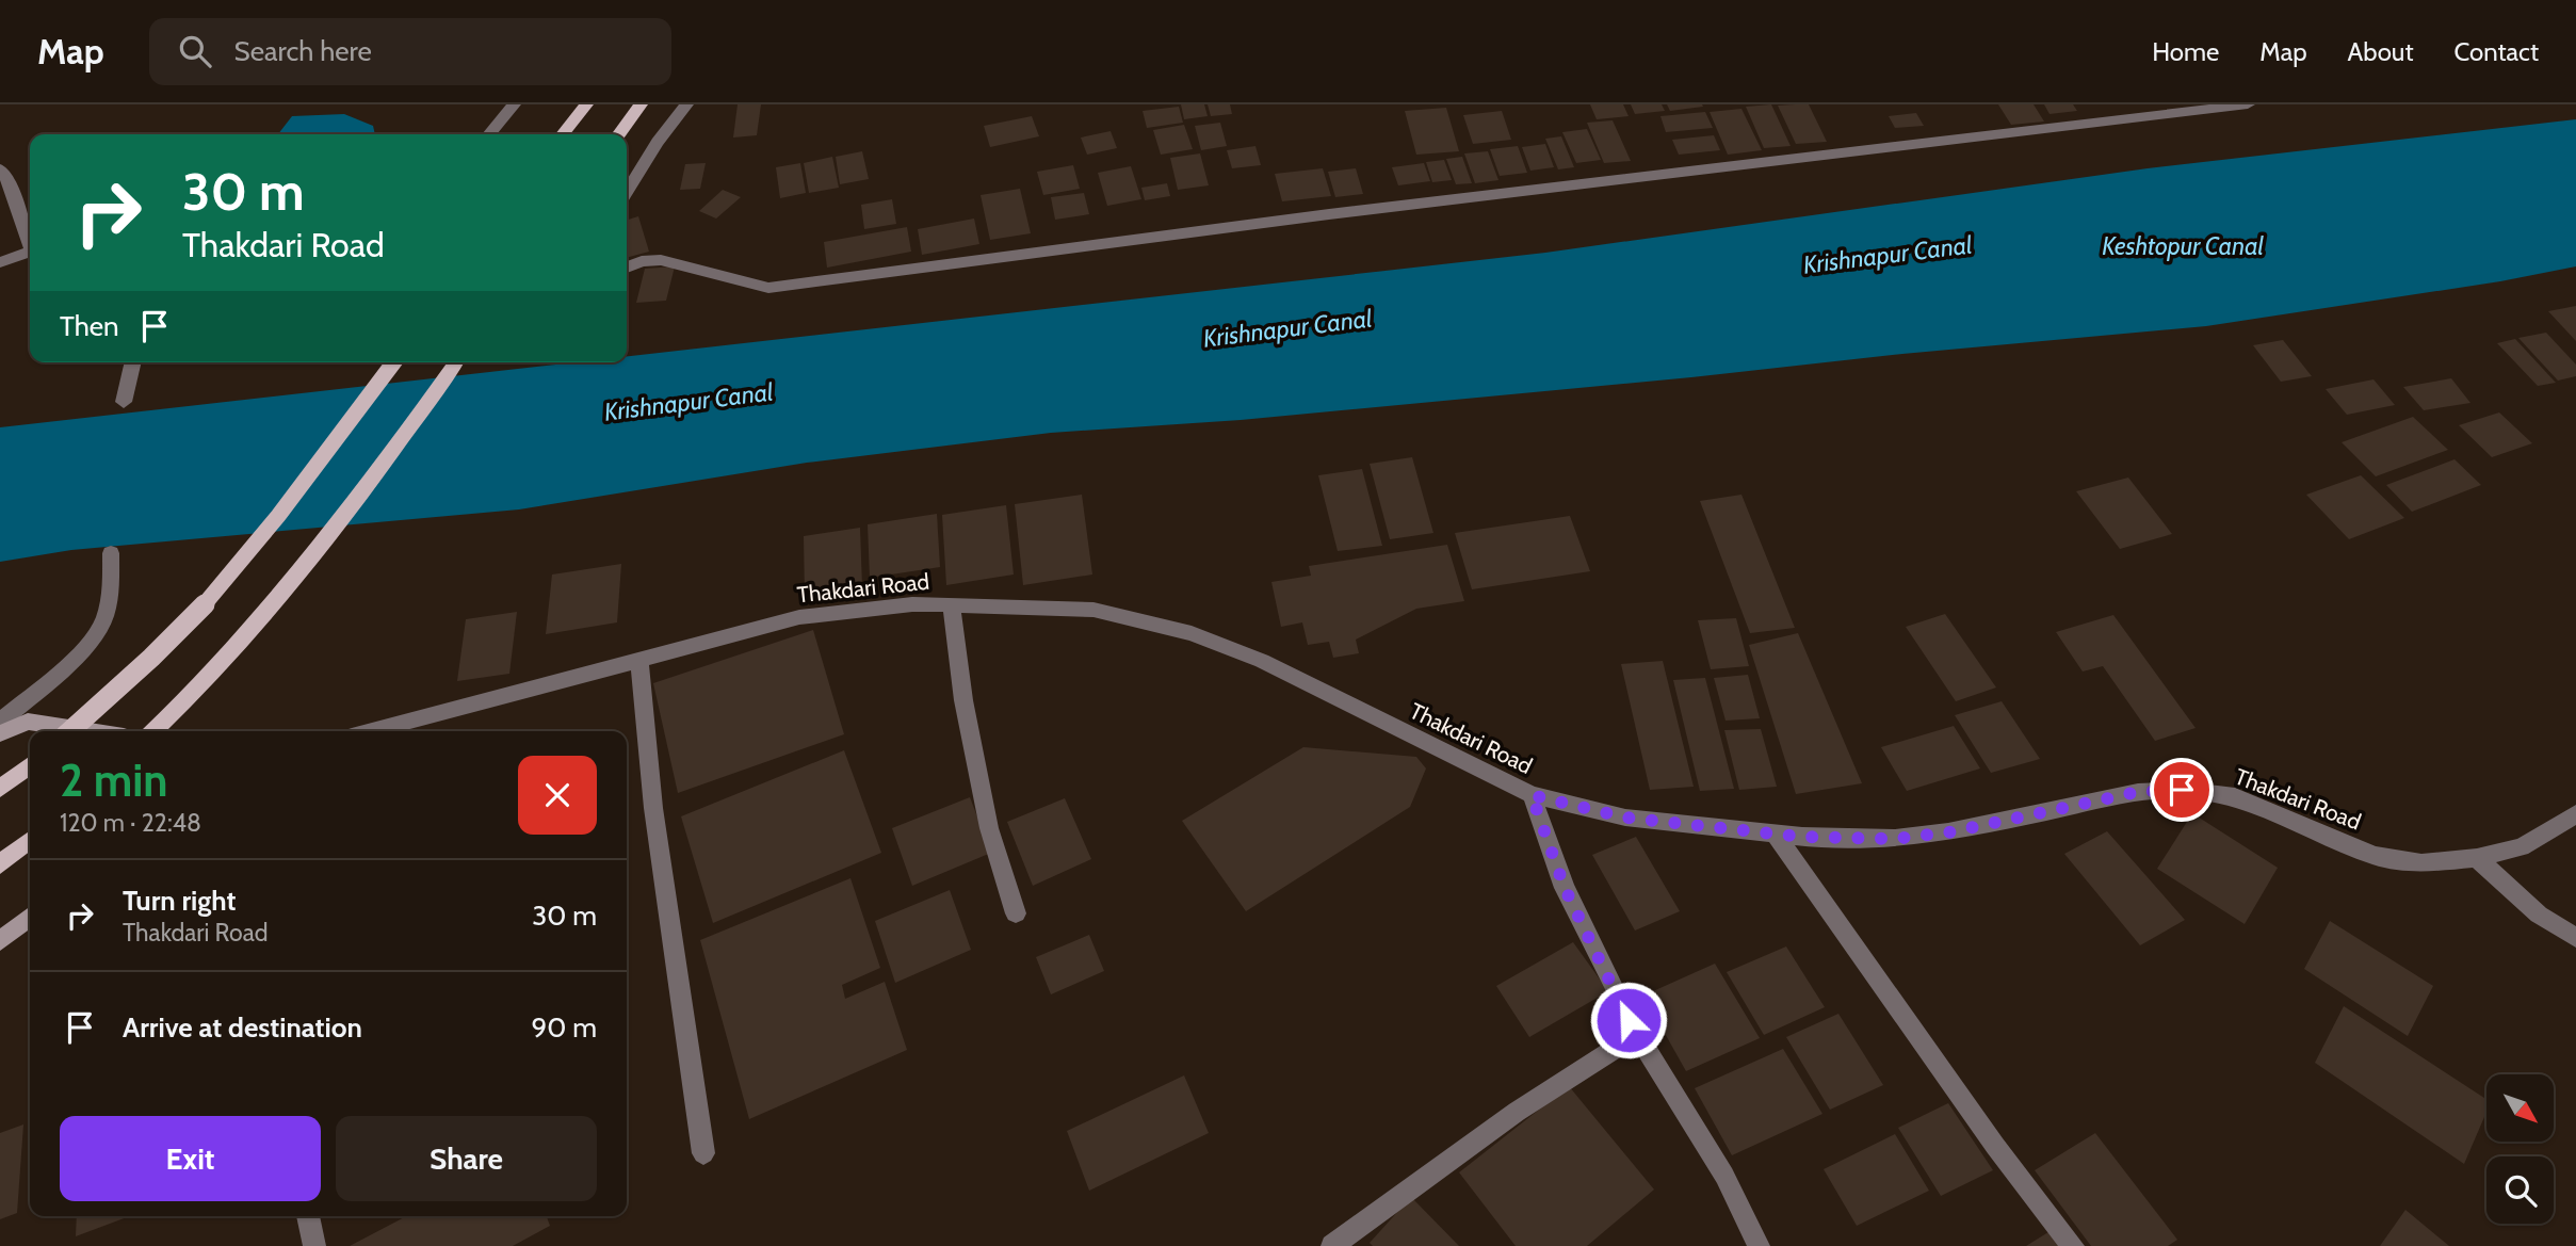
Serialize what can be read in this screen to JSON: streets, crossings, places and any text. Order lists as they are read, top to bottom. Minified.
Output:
{"streets":{"street":["Thakdari Road"]},"water":["Keshtopur Canal","Krishnapur Canal"],"north":"bottom right","page":{"header":"Map","search":"Search here","nav":["Home","Map","About","Contact"],"turn":["30 m","Thakdari Road"],"then":"Then","heading":["2 min","120 m · 22:48"],"list":[{"name":"Turn right","note":"Thakdari Road","value":"30 m"},{"name":"Arrive at destination","value":"90 m"}],"buttons":["Exit","Share"]}}
